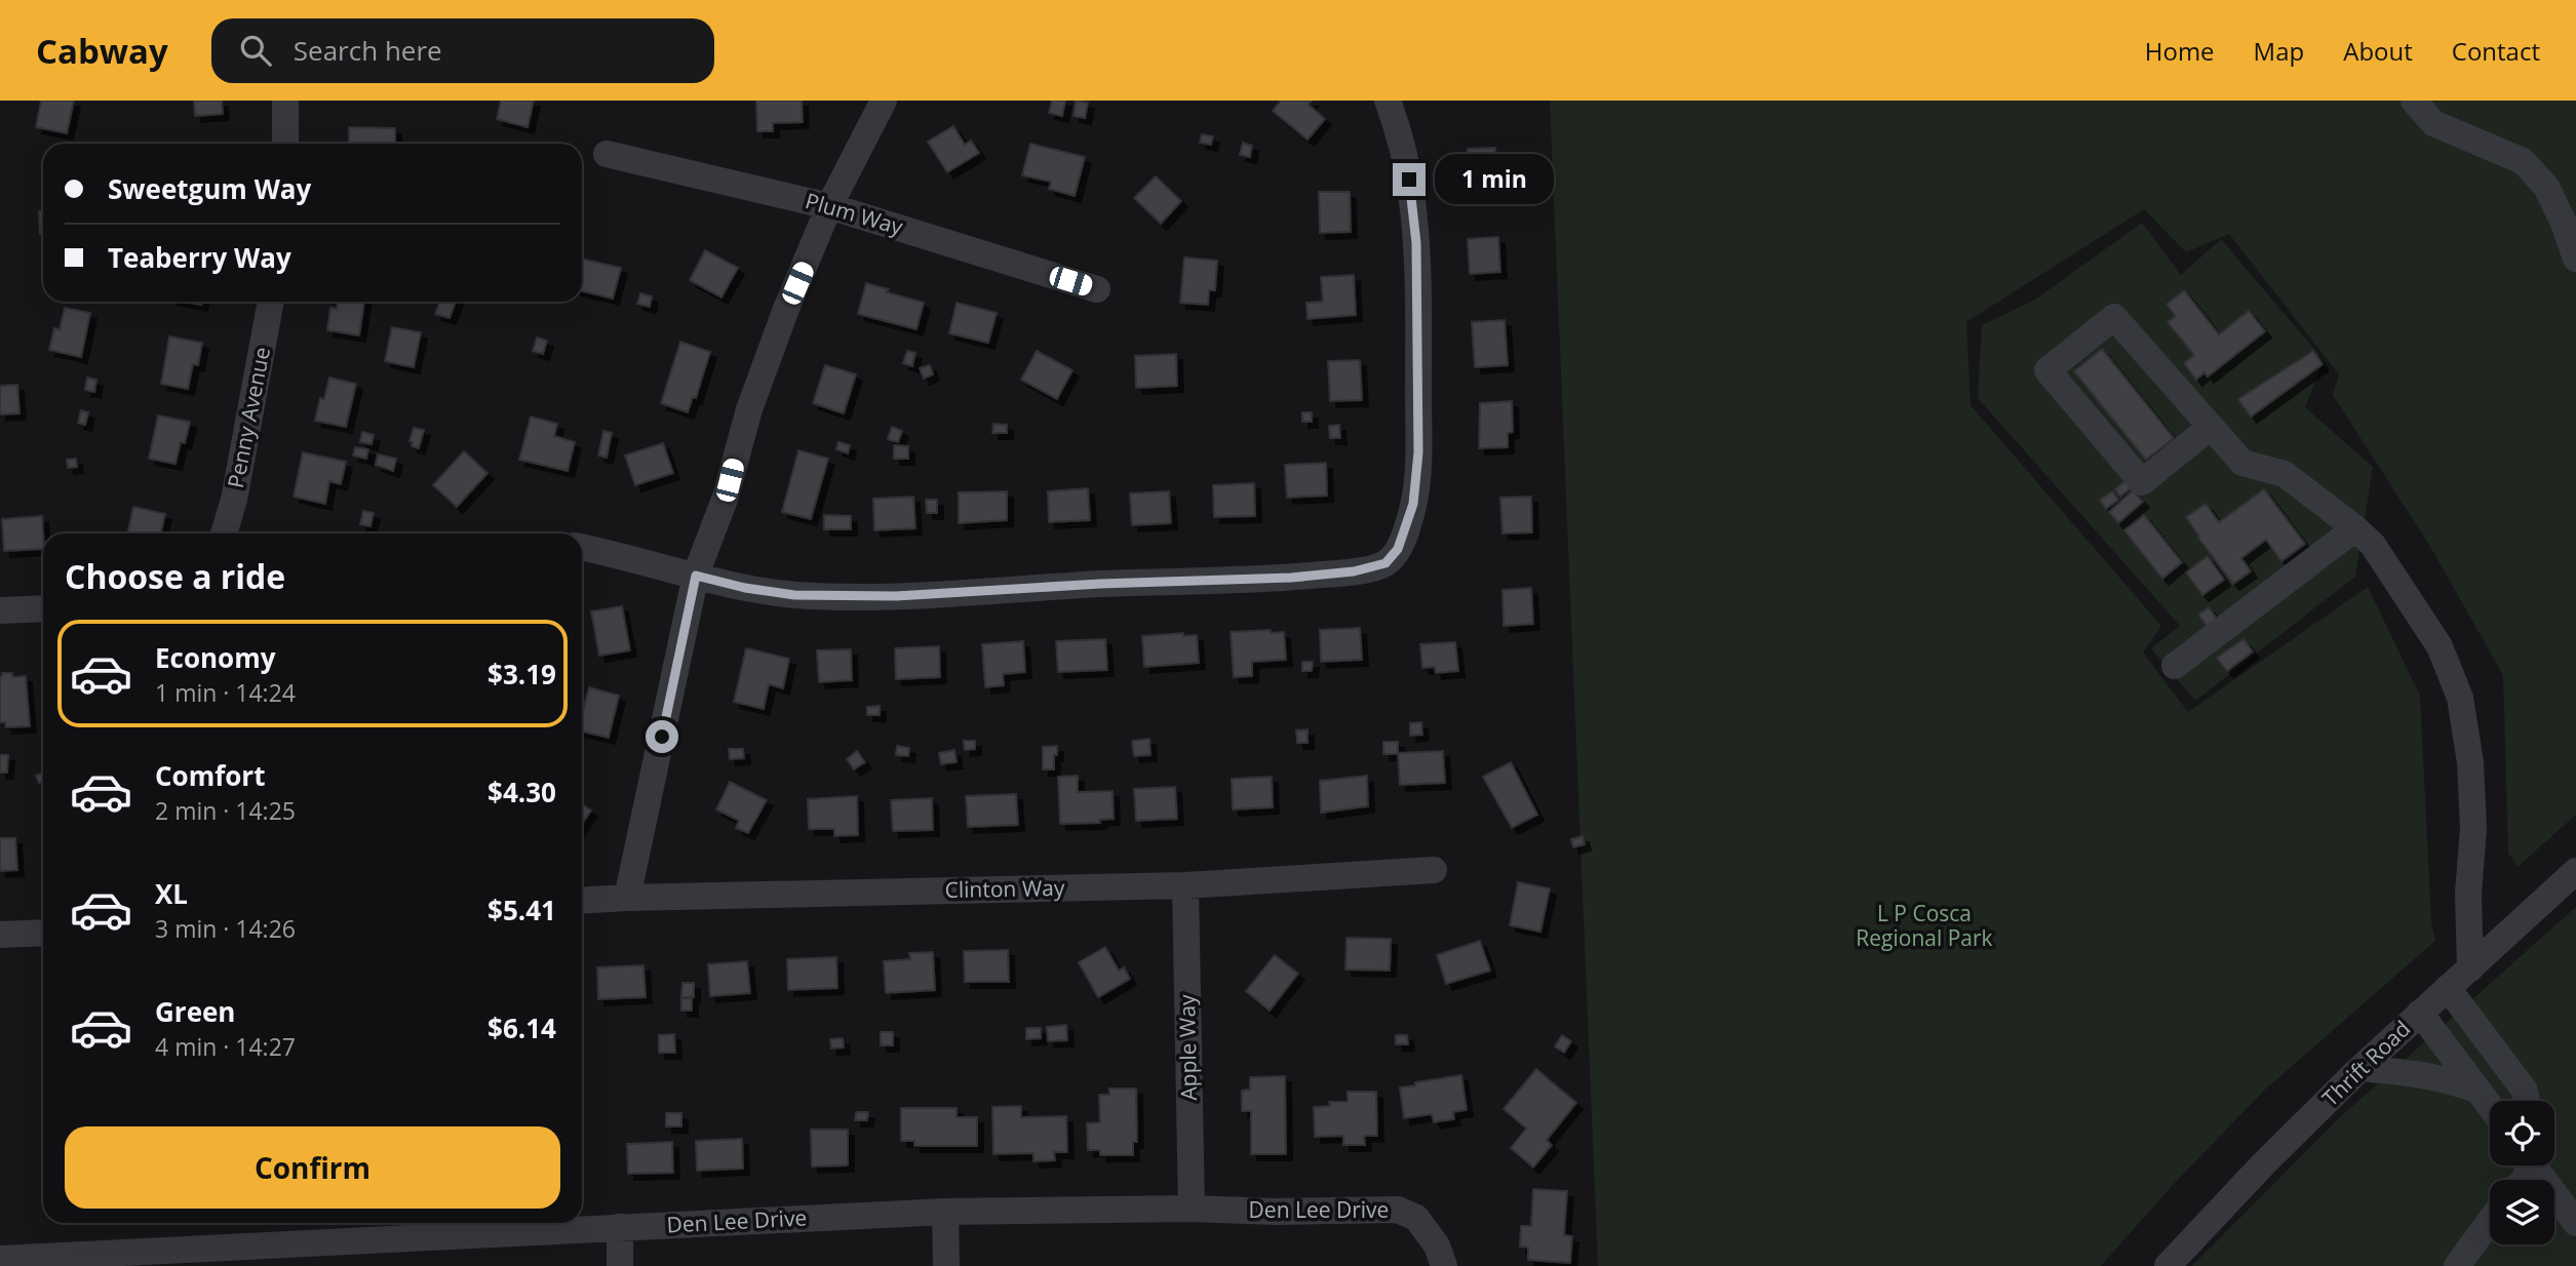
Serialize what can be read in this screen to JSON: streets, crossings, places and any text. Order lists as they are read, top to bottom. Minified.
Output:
{"streets":{"street":["Plum Way","Penny Avenue","Clinton Way","Apple Way","Thrift Road","Den Lee Drive"]},"crossings":[["Clinton Way","Apple Way"],["Apple Way","Den Lee Drive"]],"parks":["L P Cosca Regional Park"],"page":{"header":"Cabway","search":"Search here","nav":["Home","Map","About","Contact"],"banner":["Sweetgum Way","Teaberry Way"],"bubble":"1 min","heading":"Choose a ride","list":[{"name":"Economy","note":"1 min · 14:24","value":"$3.19"},{"name":"Comfort","note":"2 min · 14:25","value":"$4.30"},{"name":"XL","note":"3 min · 14:26","value":"$5.41"},{"name":"Green","note":"4 min · 14:27","value":"$6.14"}],"buttons":"Confirm"}}
